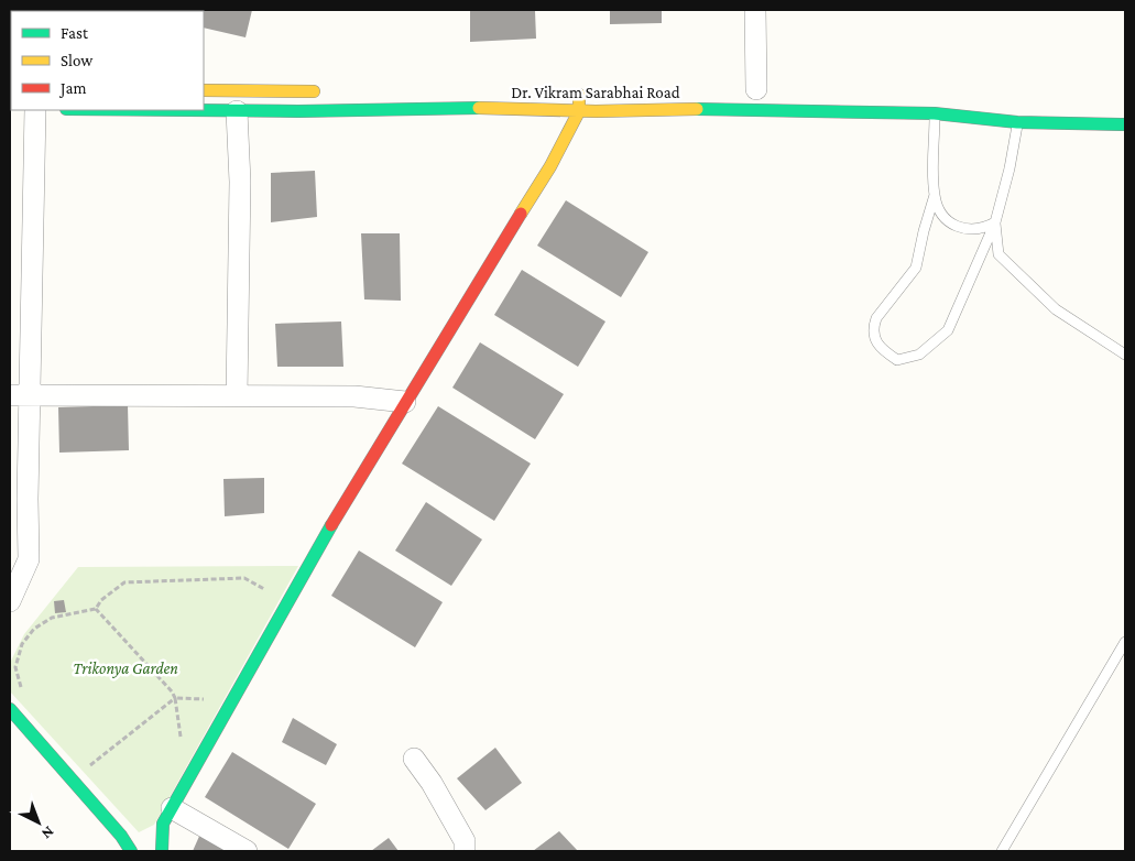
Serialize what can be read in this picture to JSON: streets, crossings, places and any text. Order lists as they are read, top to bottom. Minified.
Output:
{"streets":{"main road":["Dr. Vikram Sarabhai Road"]},"parks":["Trikonya Garden"],"legend":["Fast","Slow","Jam"],"north":"bottom right"}
